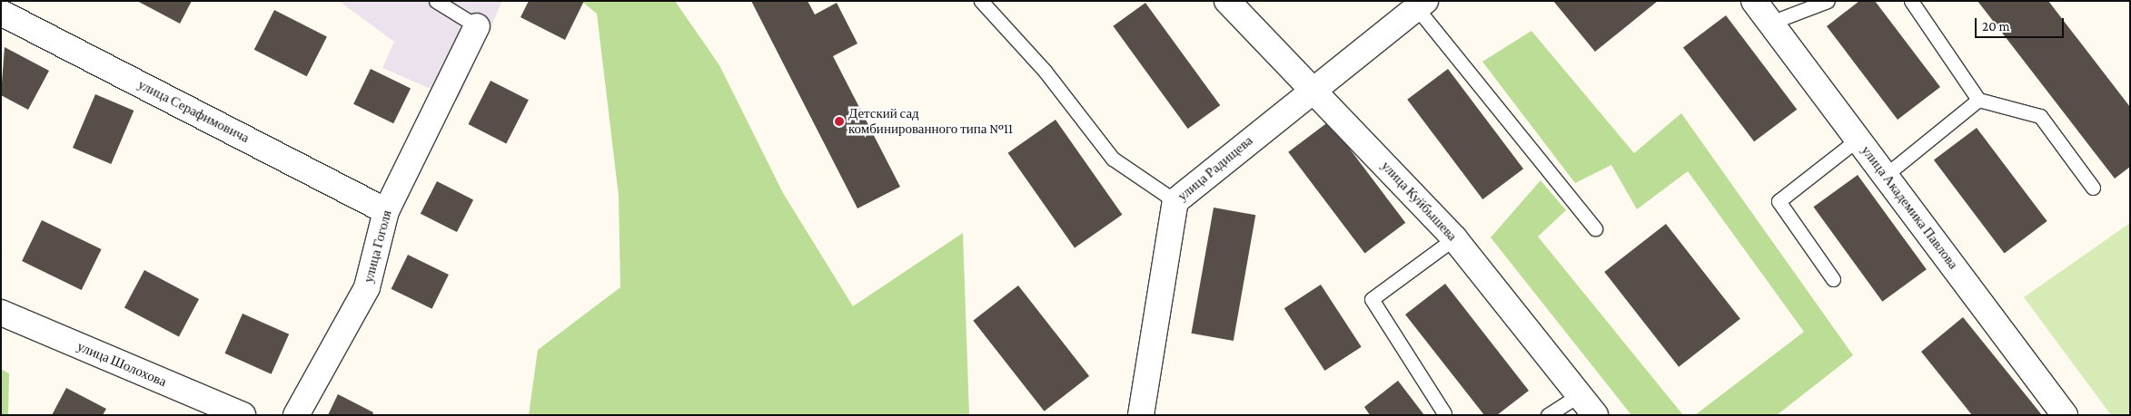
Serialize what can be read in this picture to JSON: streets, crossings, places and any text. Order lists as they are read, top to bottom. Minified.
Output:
{"streets":{"street":["улица Серафимовича","улица Радищева","улица Куйбышева","улица Академика Павлова","улица Гоголя","улица Шолохова"]},"crossings":[["улица Серафимовича","улица Гоголя"],["улица Радищева","улица Куйбышева"]],"places":["Детский сад комбинированного типа №11"],"scale_bar":"20 m"}
